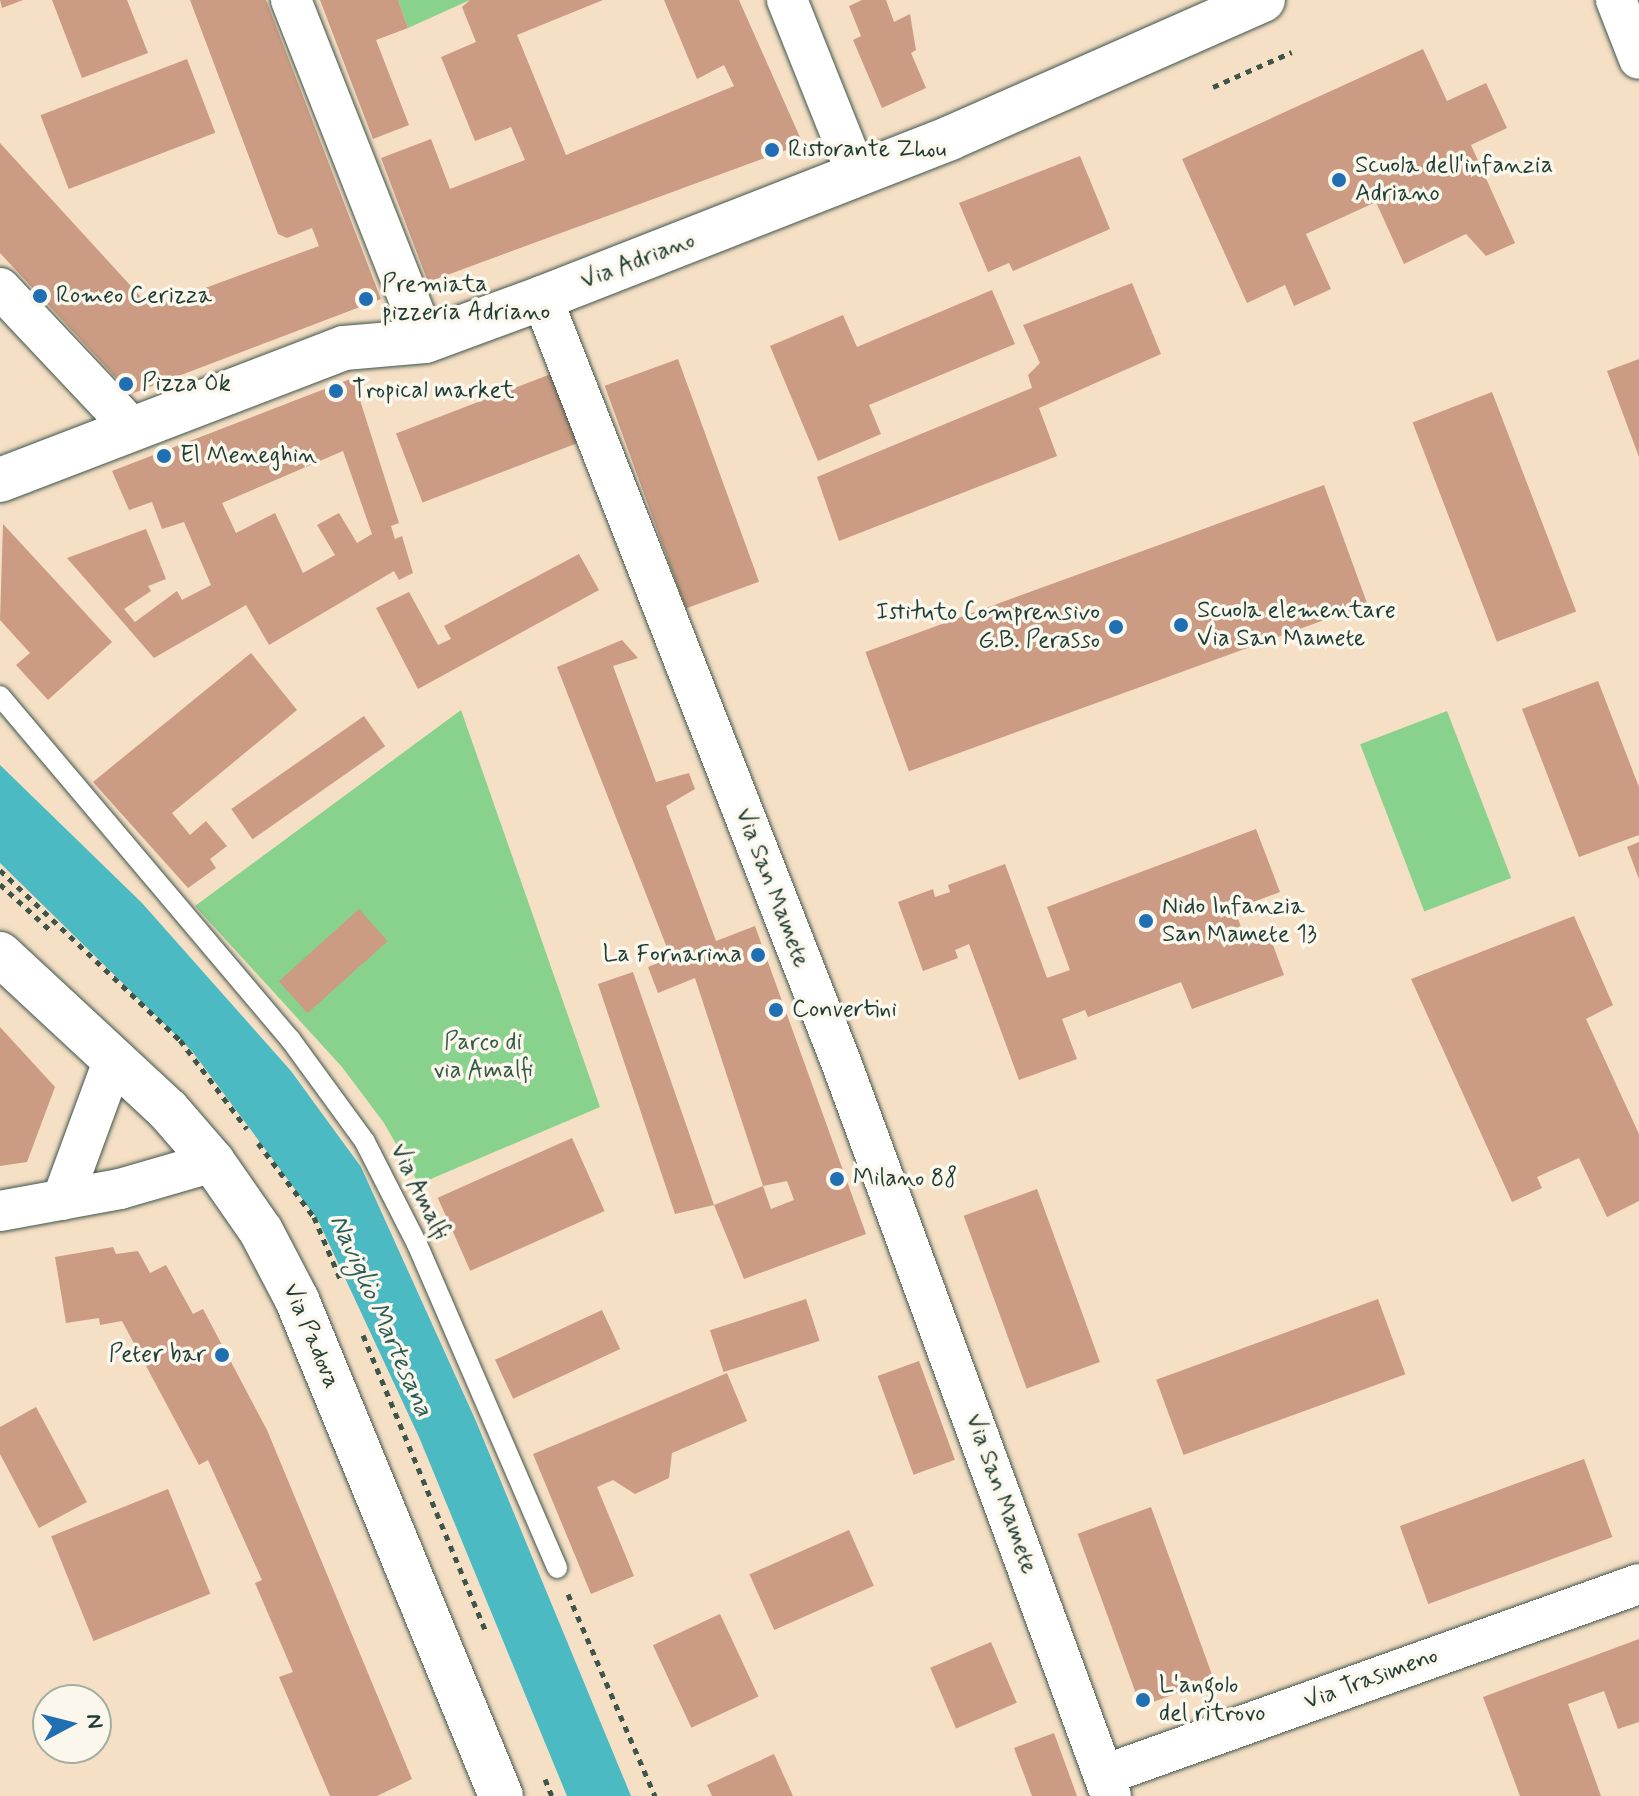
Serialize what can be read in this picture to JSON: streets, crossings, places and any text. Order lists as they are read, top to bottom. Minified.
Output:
{"streets":{"street":["Via Adriano","Via San Mamete","Via Padova","Via Trasimeno"],"lane":["Via Amalfi"]},"crossings":[["Via Adriano","Via San Mamete"],["Via San Mamete","Via Trasimeno"]],"water":["Naviglio Martesana"],"parks":["Parco di via Amalfi"],"places":["Ristorante Zhou","Scuola dell'infanzia Adriano","Romeo Cerizza","Premiata pizzeria Adriano","Pizza Ok","Tropical market","El Meneghin","Scuola elementare Via San Mamete","Istituto Comprensivo G.B. Perasso","Nido Infanzia San Mamete 13","La Fornarina","Convertini","Milano 88","Peter bar","L'angolo del ritrovo"],"north":"right"}
